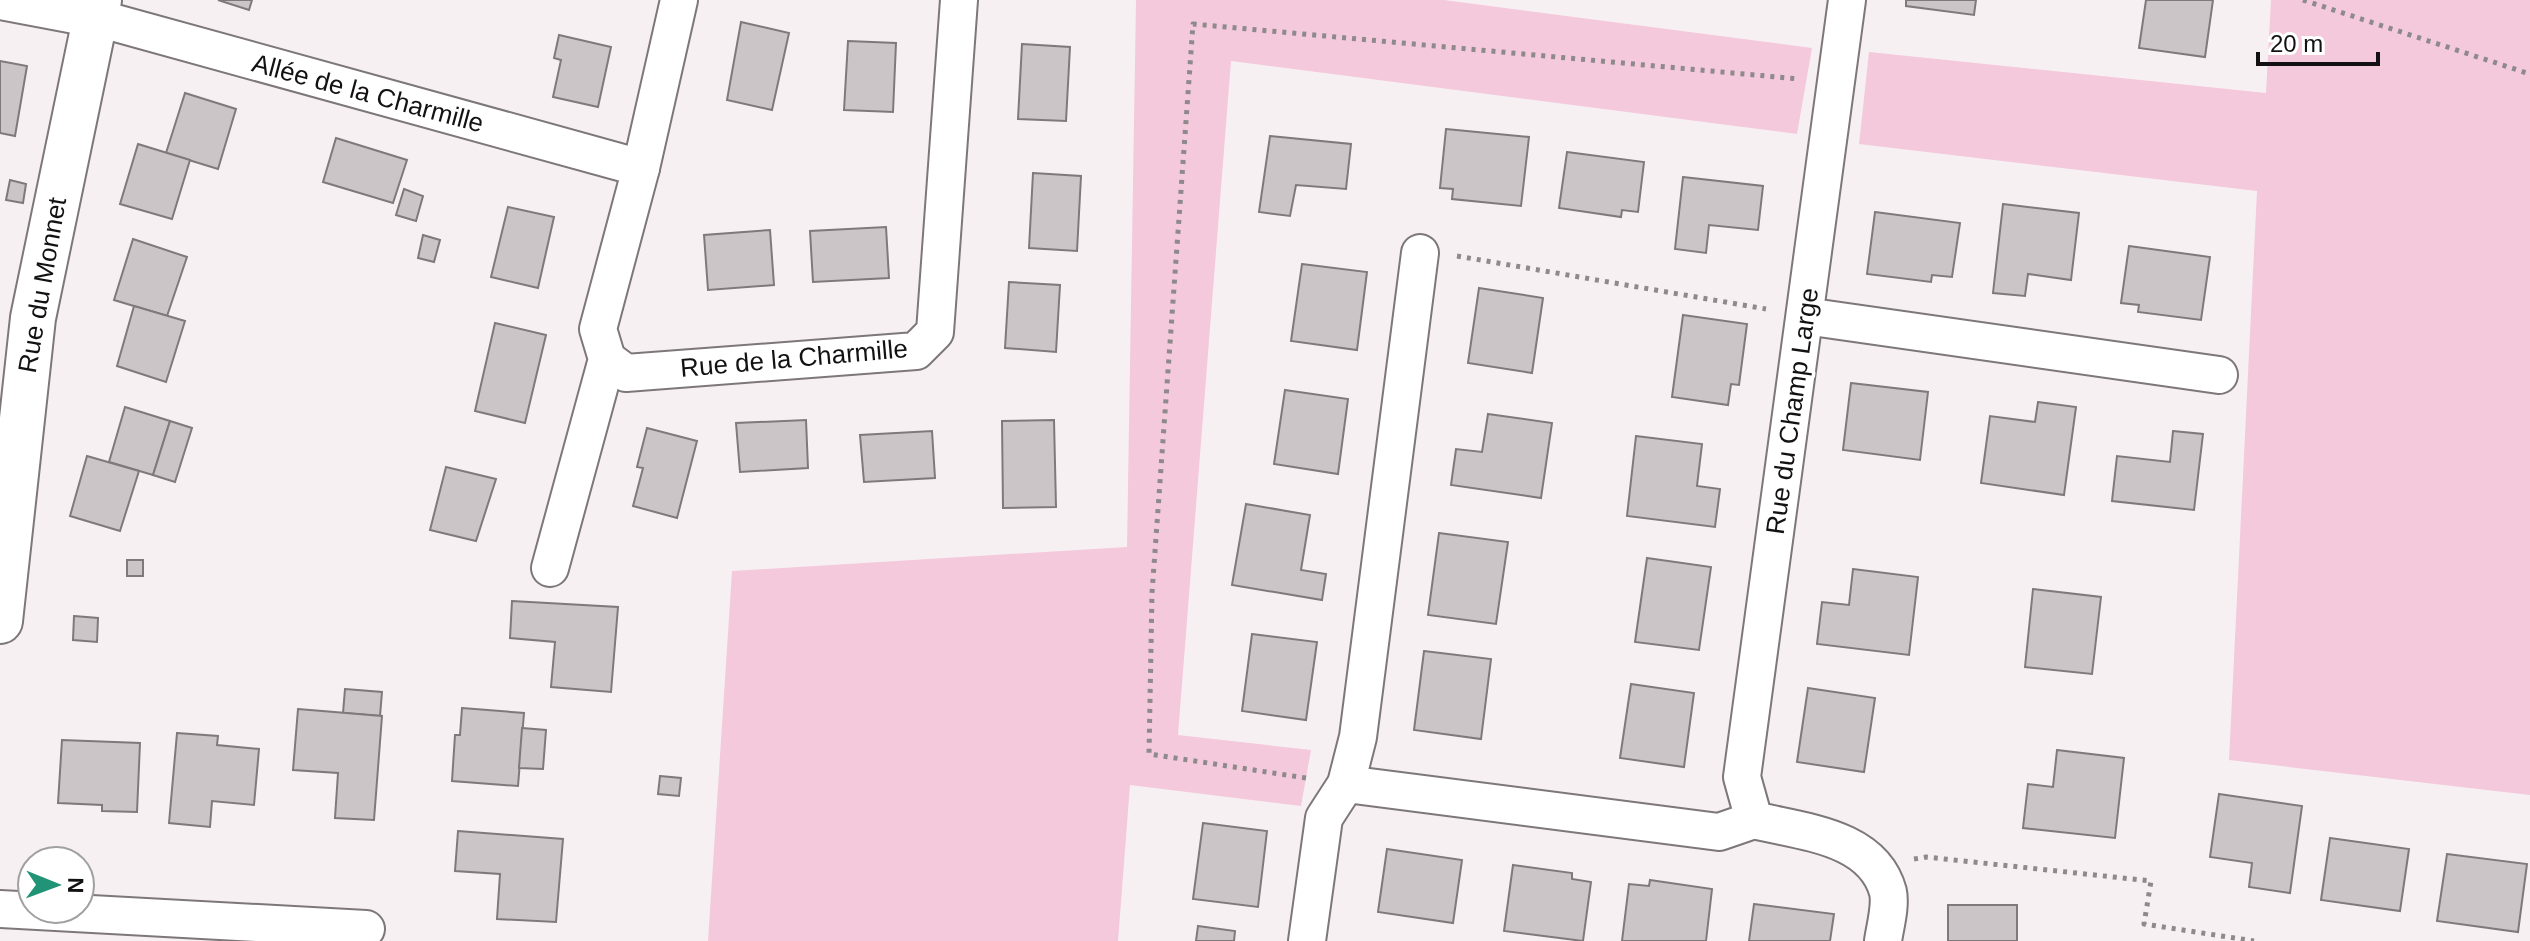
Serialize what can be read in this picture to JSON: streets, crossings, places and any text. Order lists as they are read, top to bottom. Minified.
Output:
{"streets":{"street":["Allée de la Charmille","Rue du Monnet","Rue de la Charmille","Rue du Champ Large"]},"crossings":[["Allée de la Charmille","Rue du Monnet"]],"scale_bar":"20 m","north":"right"}
